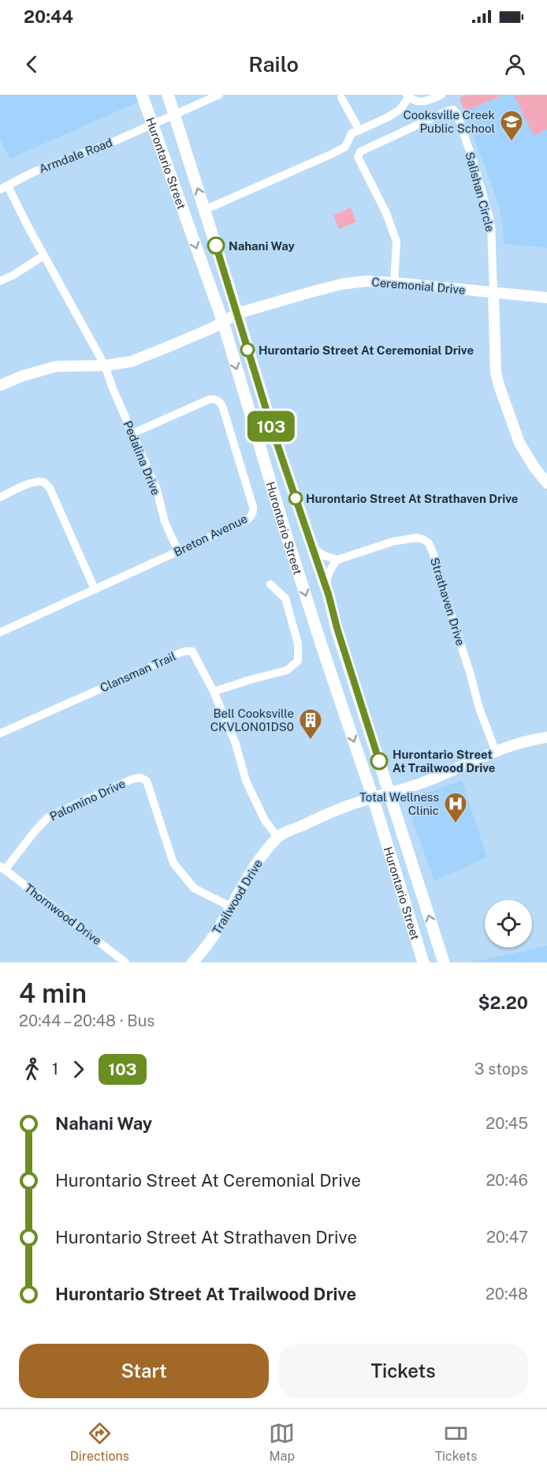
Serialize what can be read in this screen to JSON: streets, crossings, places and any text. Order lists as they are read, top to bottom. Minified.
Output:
{"streets":{"main road":["Hurontario Street"],"street":["Armdale Road","Salishan Circle","Ceremonial Drive","Pedalina Drive","Breton Avenue","Strathaven Drive","Clansman Trail","Palomino Drive","Trailwood Drive","Thornwood Drive"]},"crossings":[["Armdale Road","Hurontario Street"],["Armdale Road","Pedalina Drive"],["Hurontario Street","Ceremonial Drive"],["Hurontario Street","Trailwood Drive"],["Salishan Circle","Ceremonial Drive"],["Pedalina Drive","Breton Avenue"],["Strathaven Drive","Trailwood Drive"],["Clansman Trail","Trailwood Drive"],["Palomino Drive","Trailwood Drive"],["Palomino Drive","Thornwood Drive"]],"places":{"school or university":["Cooksville Creek Public School"],"other":["Nahani Way","Hurontario Street At Ceremonial Drive","Hurontario Street At Strathaven Drive","Hurontario Street At Trailwood Drive"],"building":["Bell Cooksville CKVLON01DS0"],"hospital":["Total Wellness Clinic"]},"lines":["bus line 103"],"page":{"status":"20:44","header":"Railo","on_map":"103","heading":["4 min","20:44 – 20:48 · Bus","$2.20"],"legs":["1","103","3 stops"],"list":[{"name":"Nahani Way","value":"20:45"},{"name":"Hurontario Street At Ceremonial Drive","value":"20:46"},{"name":"Hurontario Street At Strathaven Drive","value":"20:47"},{"name":"Hurontario Street At Trailwood Drive","value":"20:48"}],"buttons":["Start","Tickets"],"tabs":["Directions","Map","Tickets"]}}
